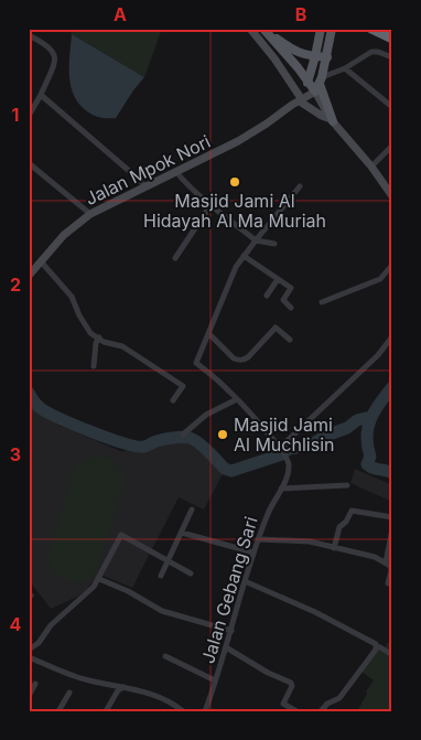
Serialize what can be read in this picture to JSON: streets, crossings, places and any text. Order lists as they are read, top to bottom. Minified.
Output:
{"streets":{"main road":["Jalan Mpok Nori"],"street":["Jalan Gebang Sari"]},"places":["Masjid Jami Al Hidayah Al Ma Muriah","Masjid Jami Al Muchlisin"],"grid":{"columns":["A","B"],"rows":["1","2","3","4"]}}
